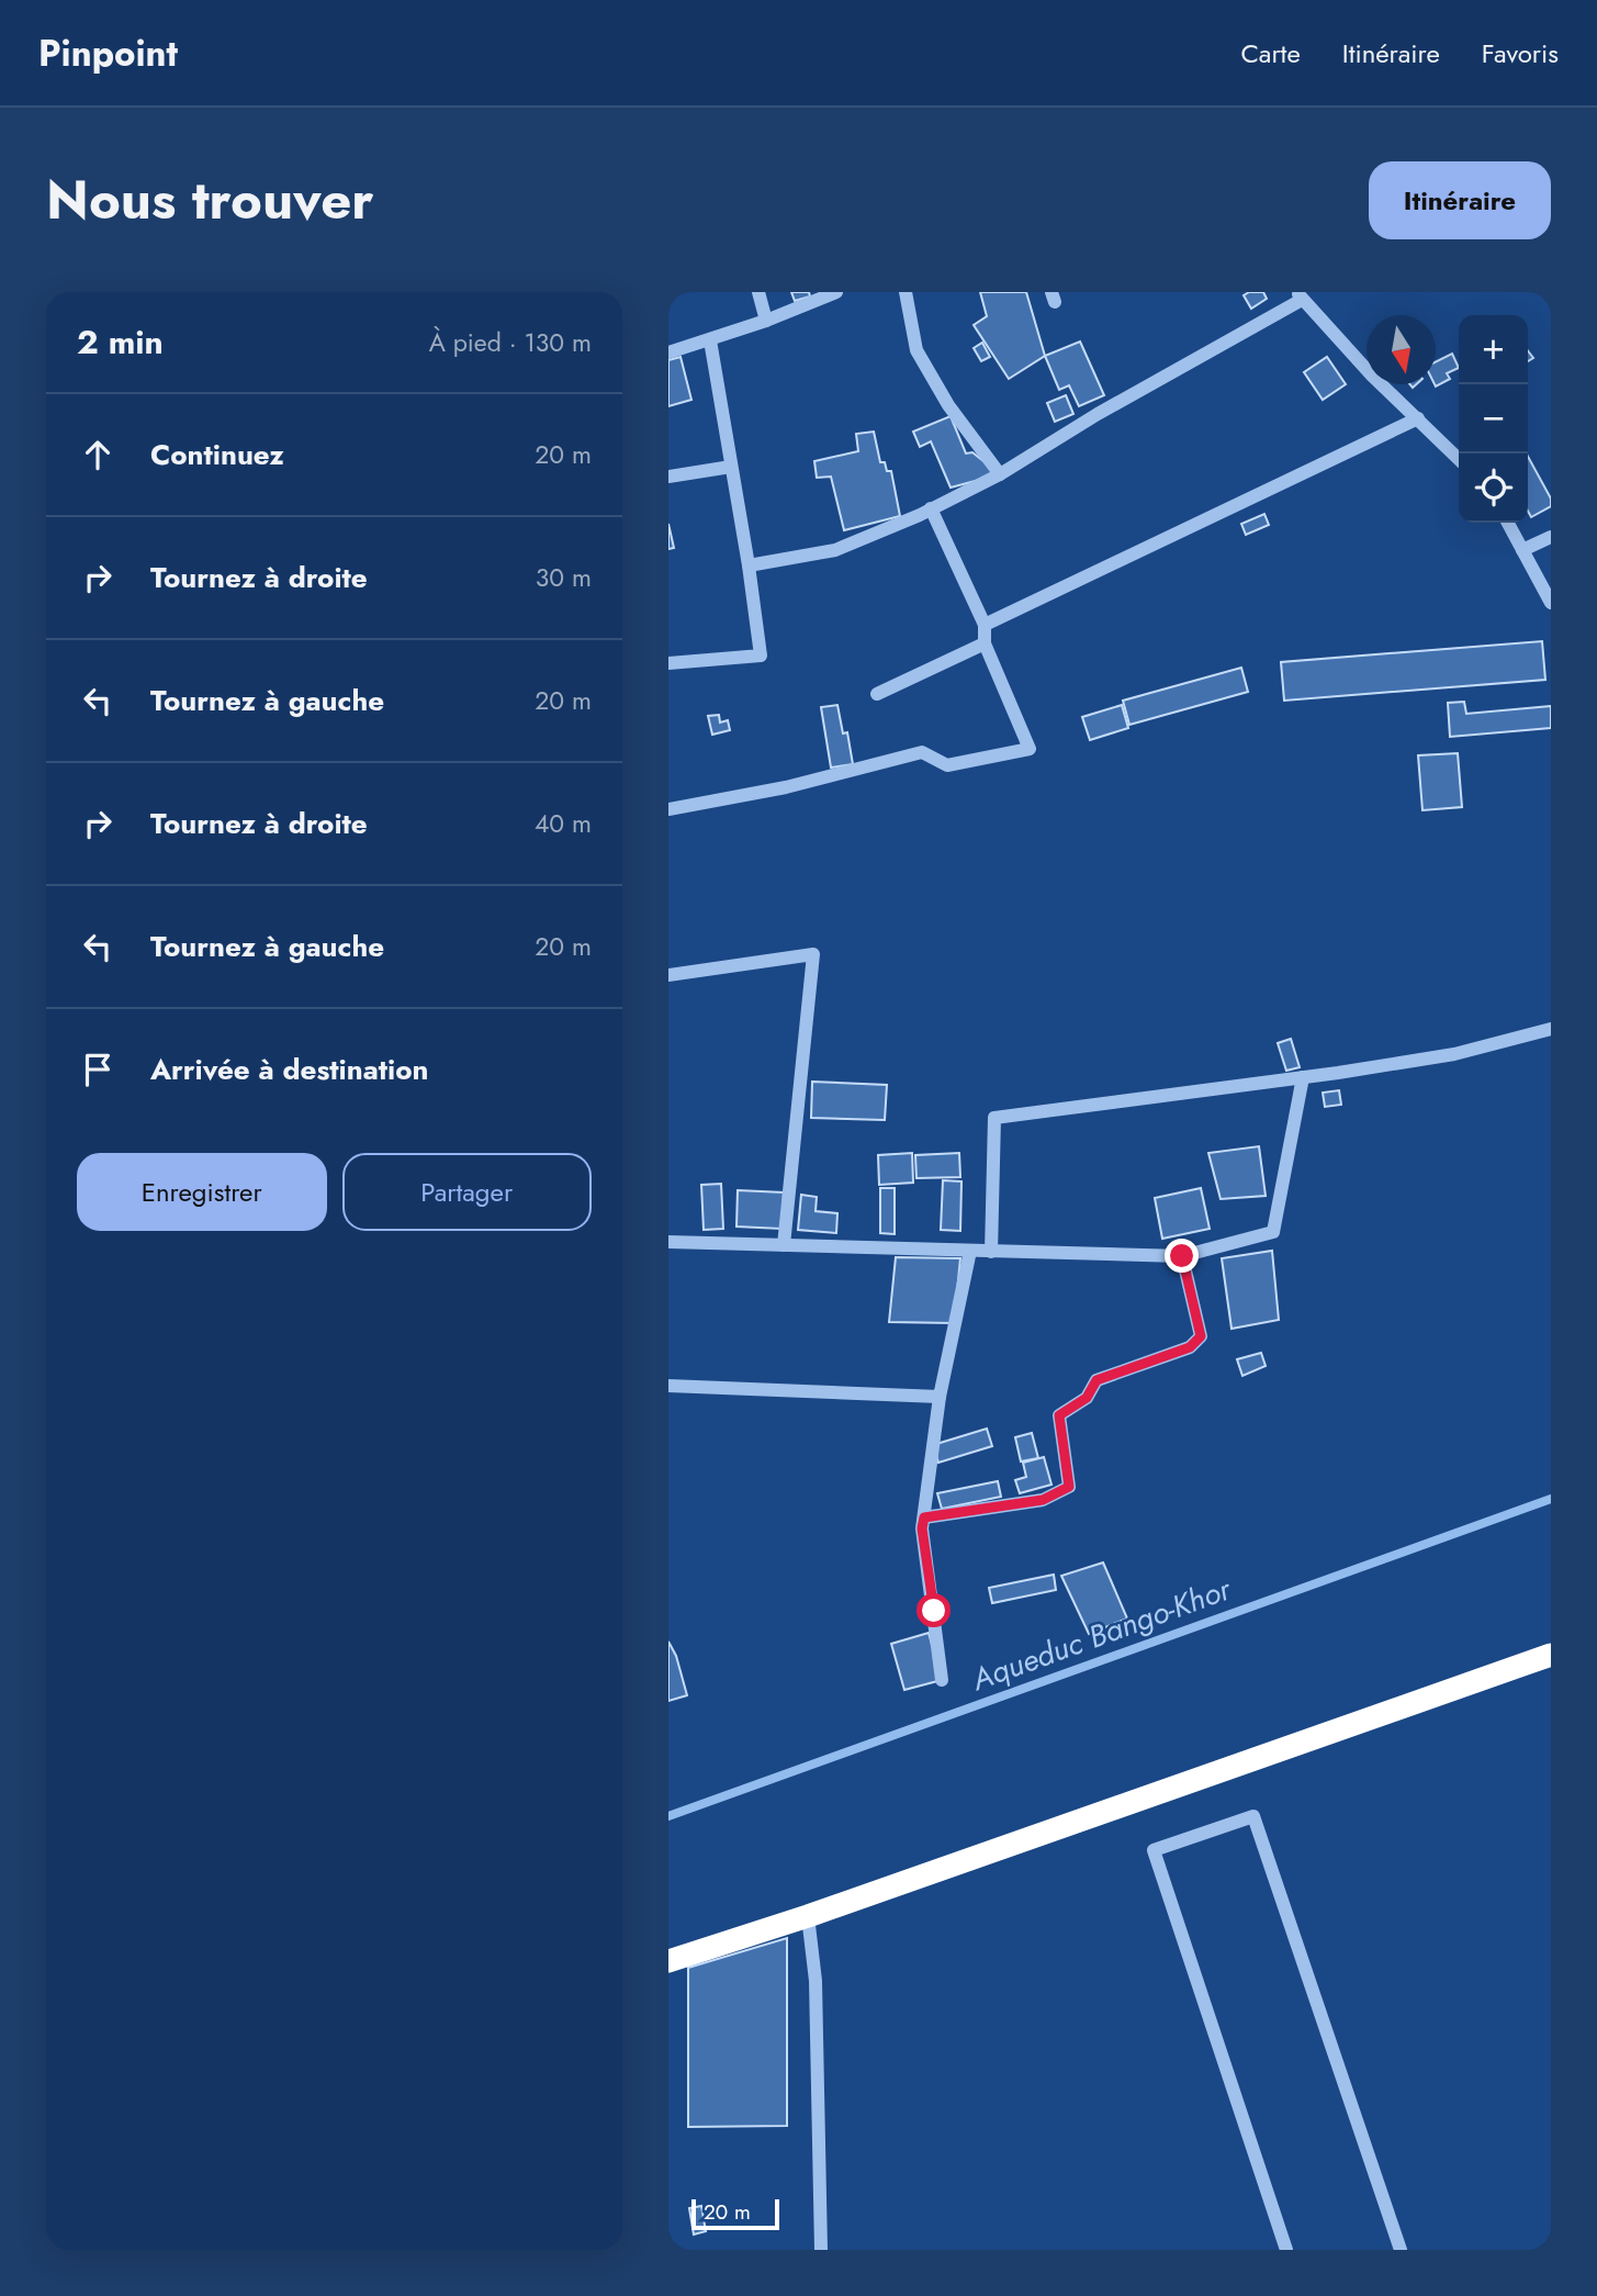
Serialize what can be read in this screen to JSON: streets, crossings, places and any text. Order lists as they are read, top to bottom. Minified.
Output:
{"water":["Aqueduc Bango-Khor"],"scale_bar":"20 m","north":"bottom","page":{"header":"Pinpoint","nav":["Carte","Itinéraire","Favoris"],"title":"Nous trouver","buttons":["Itinéraire",["Enregistrer","Partager"]],"heading":["2 min","À pied · 130 m"],"map_buttons":["+","−"],"list":[["Continuez","20 m"],["Tournez à droite","30 m"],["Tournez à gauche","20 m"],["Tournez à droite","40 m"],["Tournez à gauche","20 m"],"Arrivée à destination"],"scale":"20 m"}}
